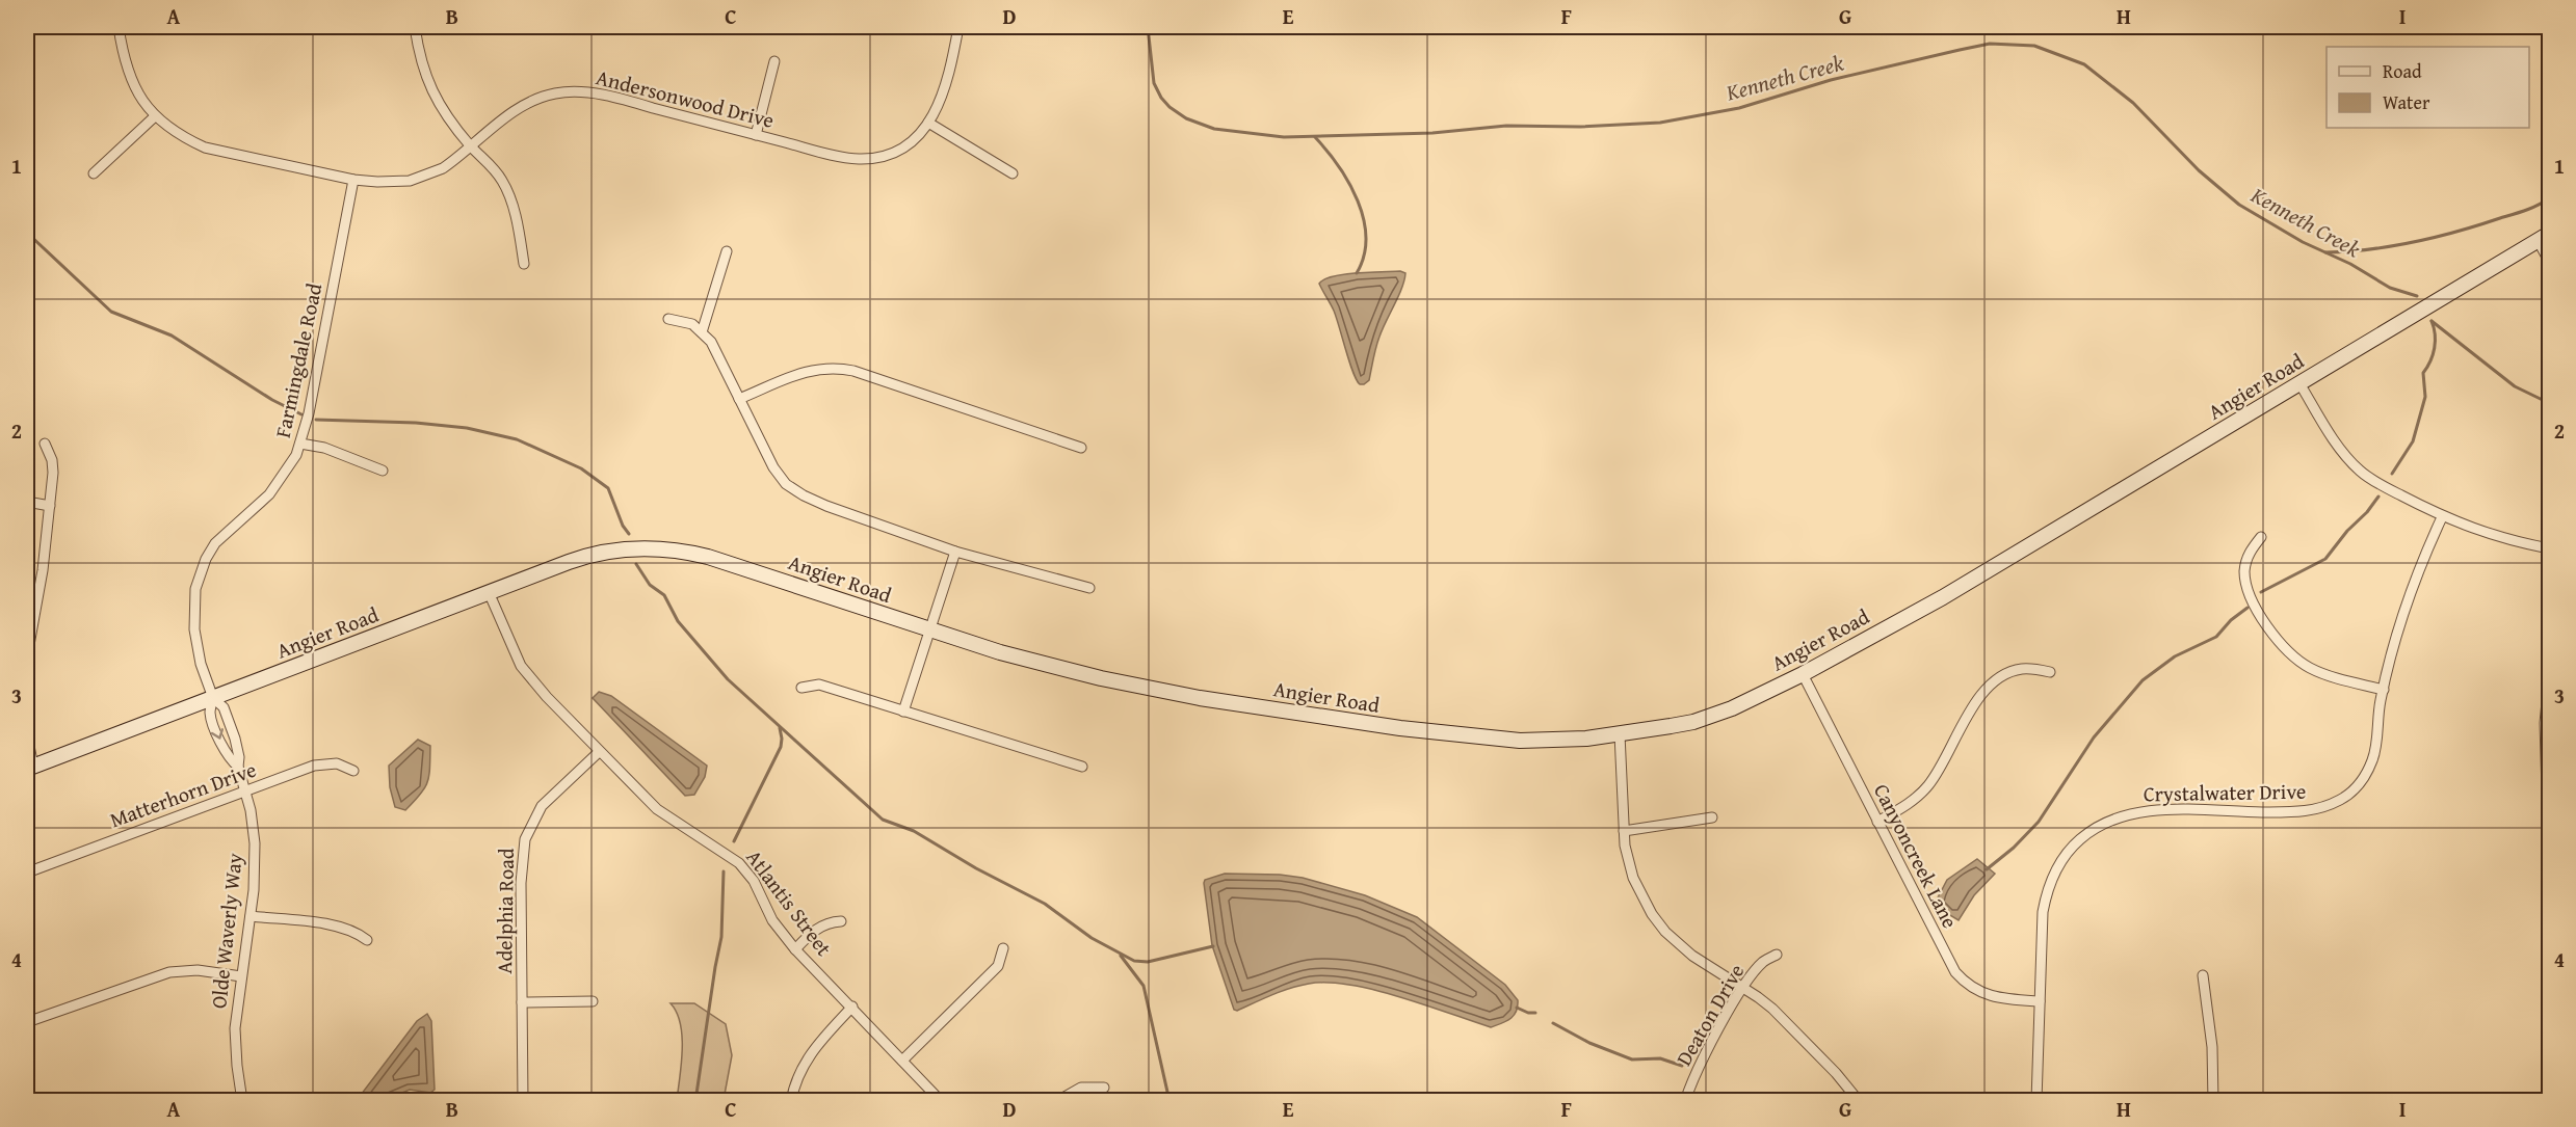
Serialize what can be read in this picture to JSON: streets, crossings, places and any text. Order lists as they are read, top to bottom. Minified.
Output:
{"streets":{"street":["Andersonwood Drive","Farmingdale Road","Angier Road","Crystalwater Drive","Matterhorn Drive","Canyoncreek Lane","Atlantis Street","Adelphia Road","Olde Waverly Way","Deaton Drive"]},"crossings":[["Andersonwood Drive","Farmingdale Road"],["Farmingdale Road","Angier Road"],["Farmingdale Road","Olde Waverly Way"],["Angier Road","Canyoncreek Lane"],["Angier Road","Atlantis Street"],["Angier Road","Olde Waverly Way"],["Crystalwater Drive","Canyoncreek Lane"],["Matterhorn Drive","Olde Waverly Way"],["Atlantis Street","Adelphia Road"]],"water":["Kenneth Creek"],"legend":["Road","Water"],"grid":{"columns":["A","B","C","D","E","F","G","H","I"],"rows":["1","2","3","4"]}}
